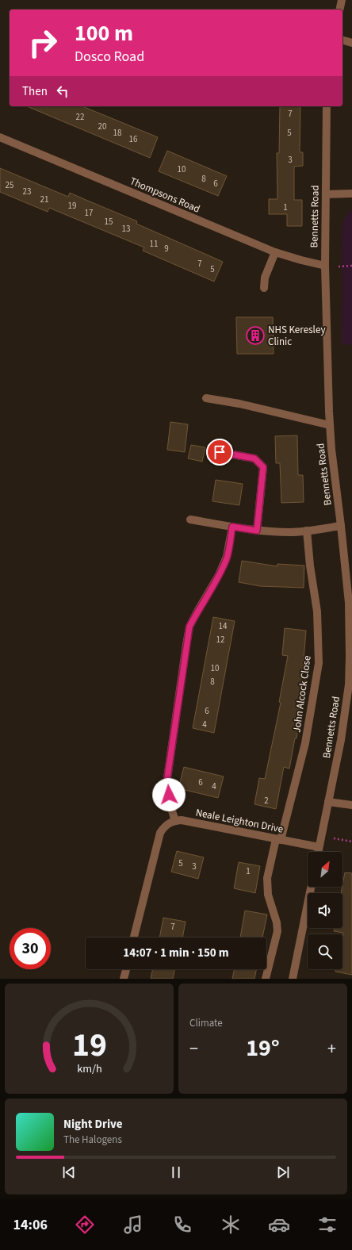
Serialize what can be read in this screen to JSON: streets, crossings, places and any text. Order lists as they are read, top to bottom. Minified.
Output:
{"streets":{"street":["Thompsons Road","Bennetts Road","John Alcock Close","Neale Leighton Drive"]},"crossings":[["Thompsons Road","Bennetts Road"],["Bennetts Road","Neale Leighton Drive"],["John Alcock Close","Neale Leighton Drive"]],"places":{"building":["NHS Keresley Clinic"]},"house_numbers":["7","22","20","18","5","16","3","10","8","6","25","23","21","19","1","17","15","13","11","9","7","5","14","12","10","8","6","4","6","4","2","5","3","1","7"],"north":"top right","page":{"turn":["100 m","Dosco Road"],"then":"Then","limit":"30","trip":"14:07 · 1 min · 150 m","tile":"Climate","heat":["−","19°","+"],"song":["Night Drive","The Halogens"],"tabs":"14:06","gauge":["19","km/h"]}}
